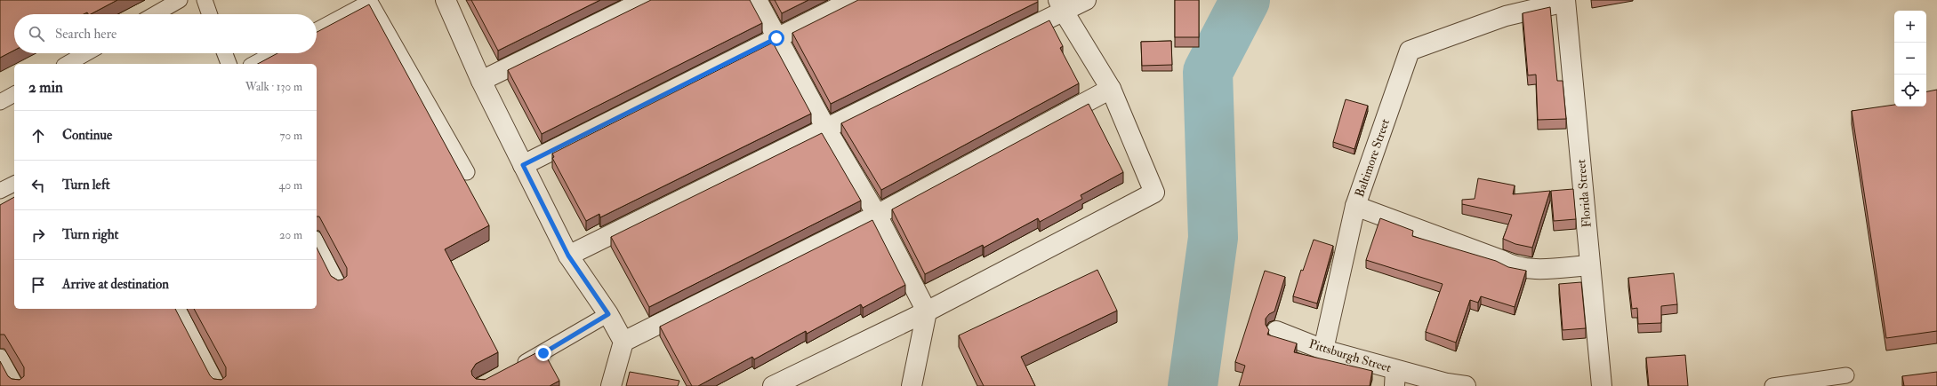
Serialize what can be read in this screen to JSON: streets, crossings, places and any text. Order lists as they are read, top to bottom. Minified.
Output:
{"streets":{"street":["Baltimore Street","Florida Street","Pittsburgh Street"]},"crossings":[["Baltimore Street","Florida Street"]],"page":{"map_buttons":["+","−"],"search":"Search here","heading":["2 min","Walk · 130 m"],"list":[["Continue","70 m"],["Turn left","40 m"],["Turn right","20 m"],"Arrive at destination"]}}
